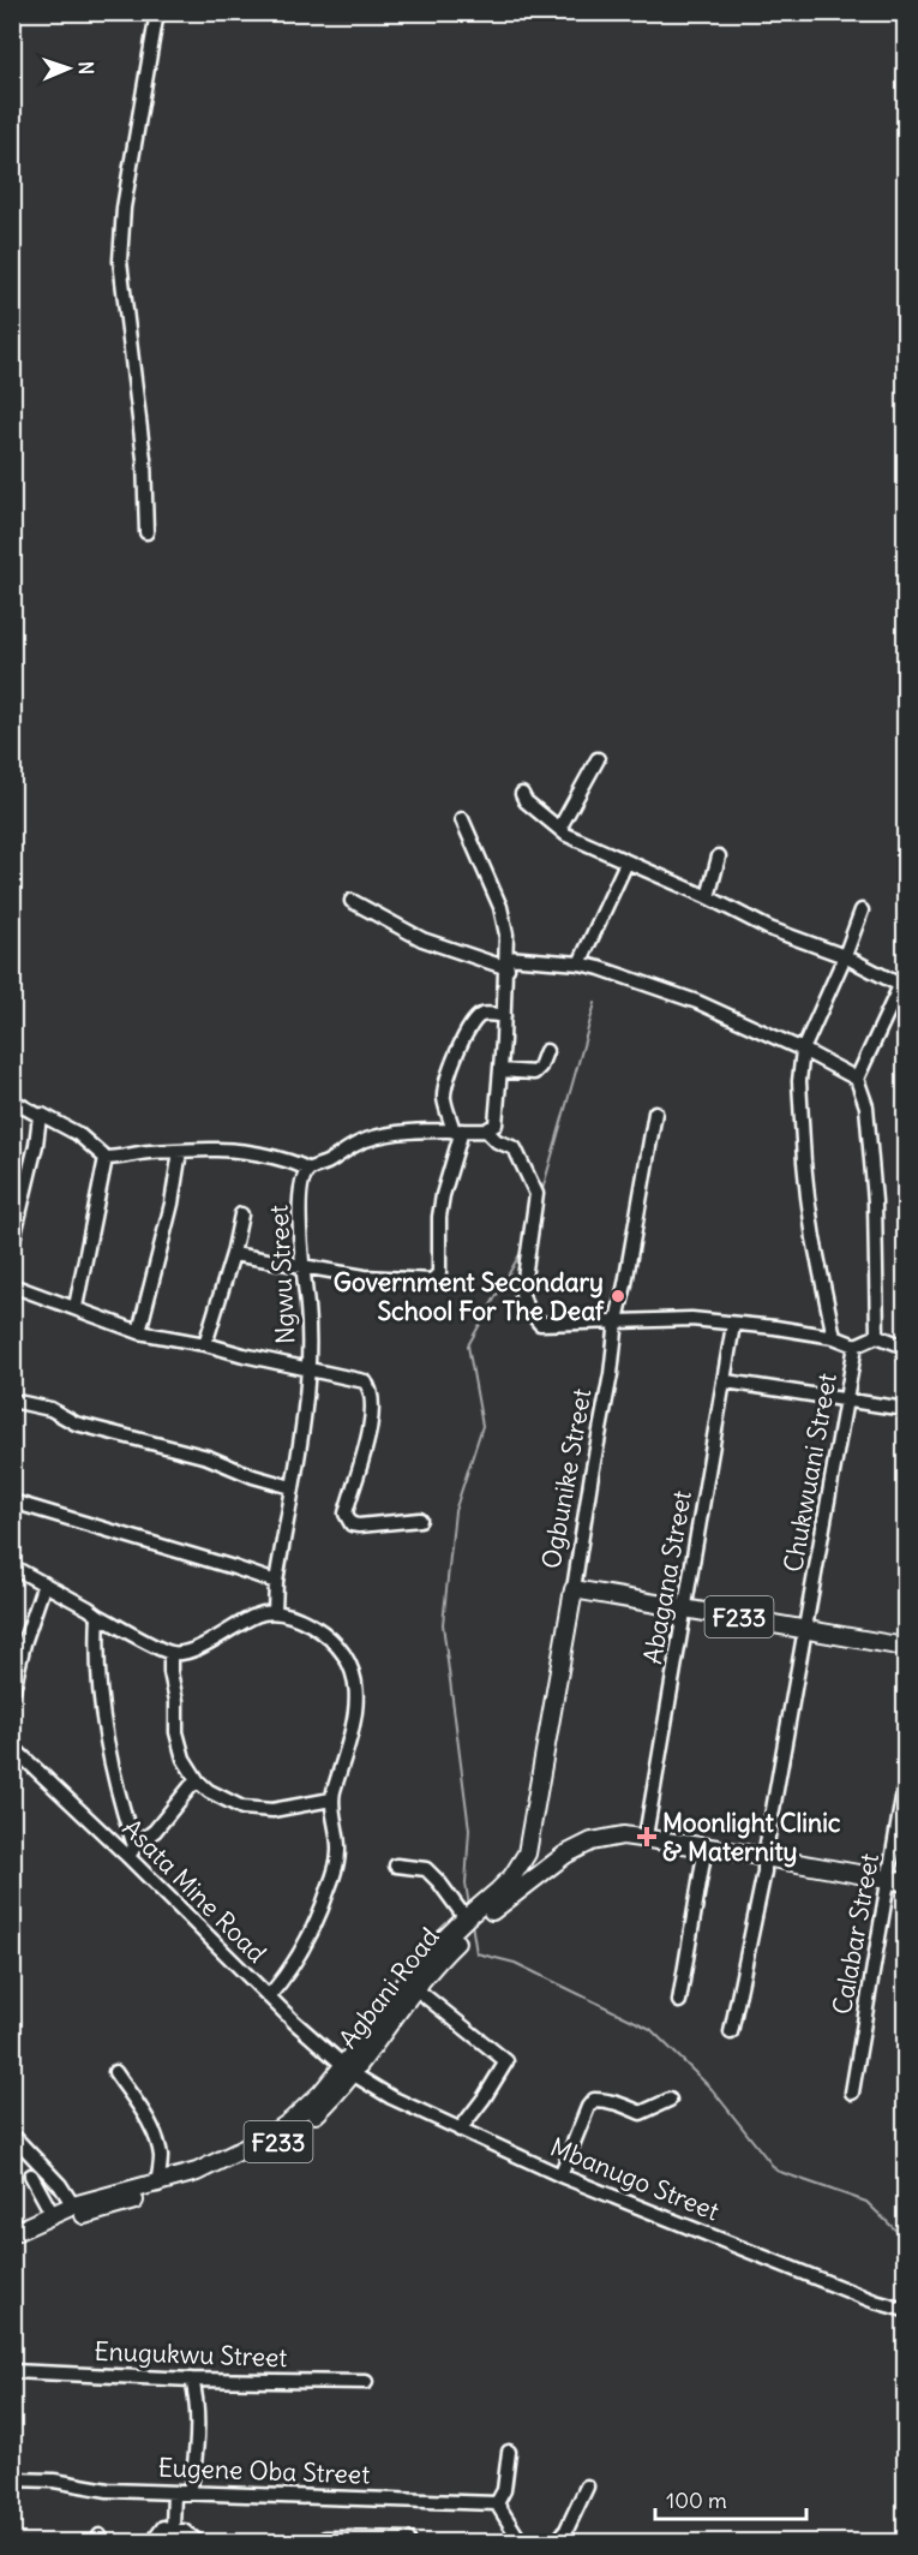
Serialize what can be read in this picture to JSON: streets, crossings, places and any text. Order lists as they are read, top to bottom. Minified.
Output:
{"streets":{"main road":["Ogbunike Street","F233","Agbani Road"],"street":["Ngwu Street","Chukwuani Street","Abagana Street","Asata Mine Road","Calabar Street","Mbanugo Street","Enugukwu Street","Eugene Oba Street"]},"crossings":[["Chukwuani Street","F233"],["Chukwuani Street","Agbani Road"],["Ogbunike Street","F233"],["Ogbunike Street","Agbani Road"],["Abagana Street","F233"],["Abagana Street","Agbani Road"],["Asata Mine Road","Agbani Road"],["Asata Mine Road","Mbanugo Street"],["Calabar Street","Agbani Road"],["Agbani Road","Mbanugo Street"]],"places":{"other":["Government Secondary School For The Deaf"],"health":["Moonlight Clinic & Maternity"]},"scale_bar":"100 m","north":"right"}
